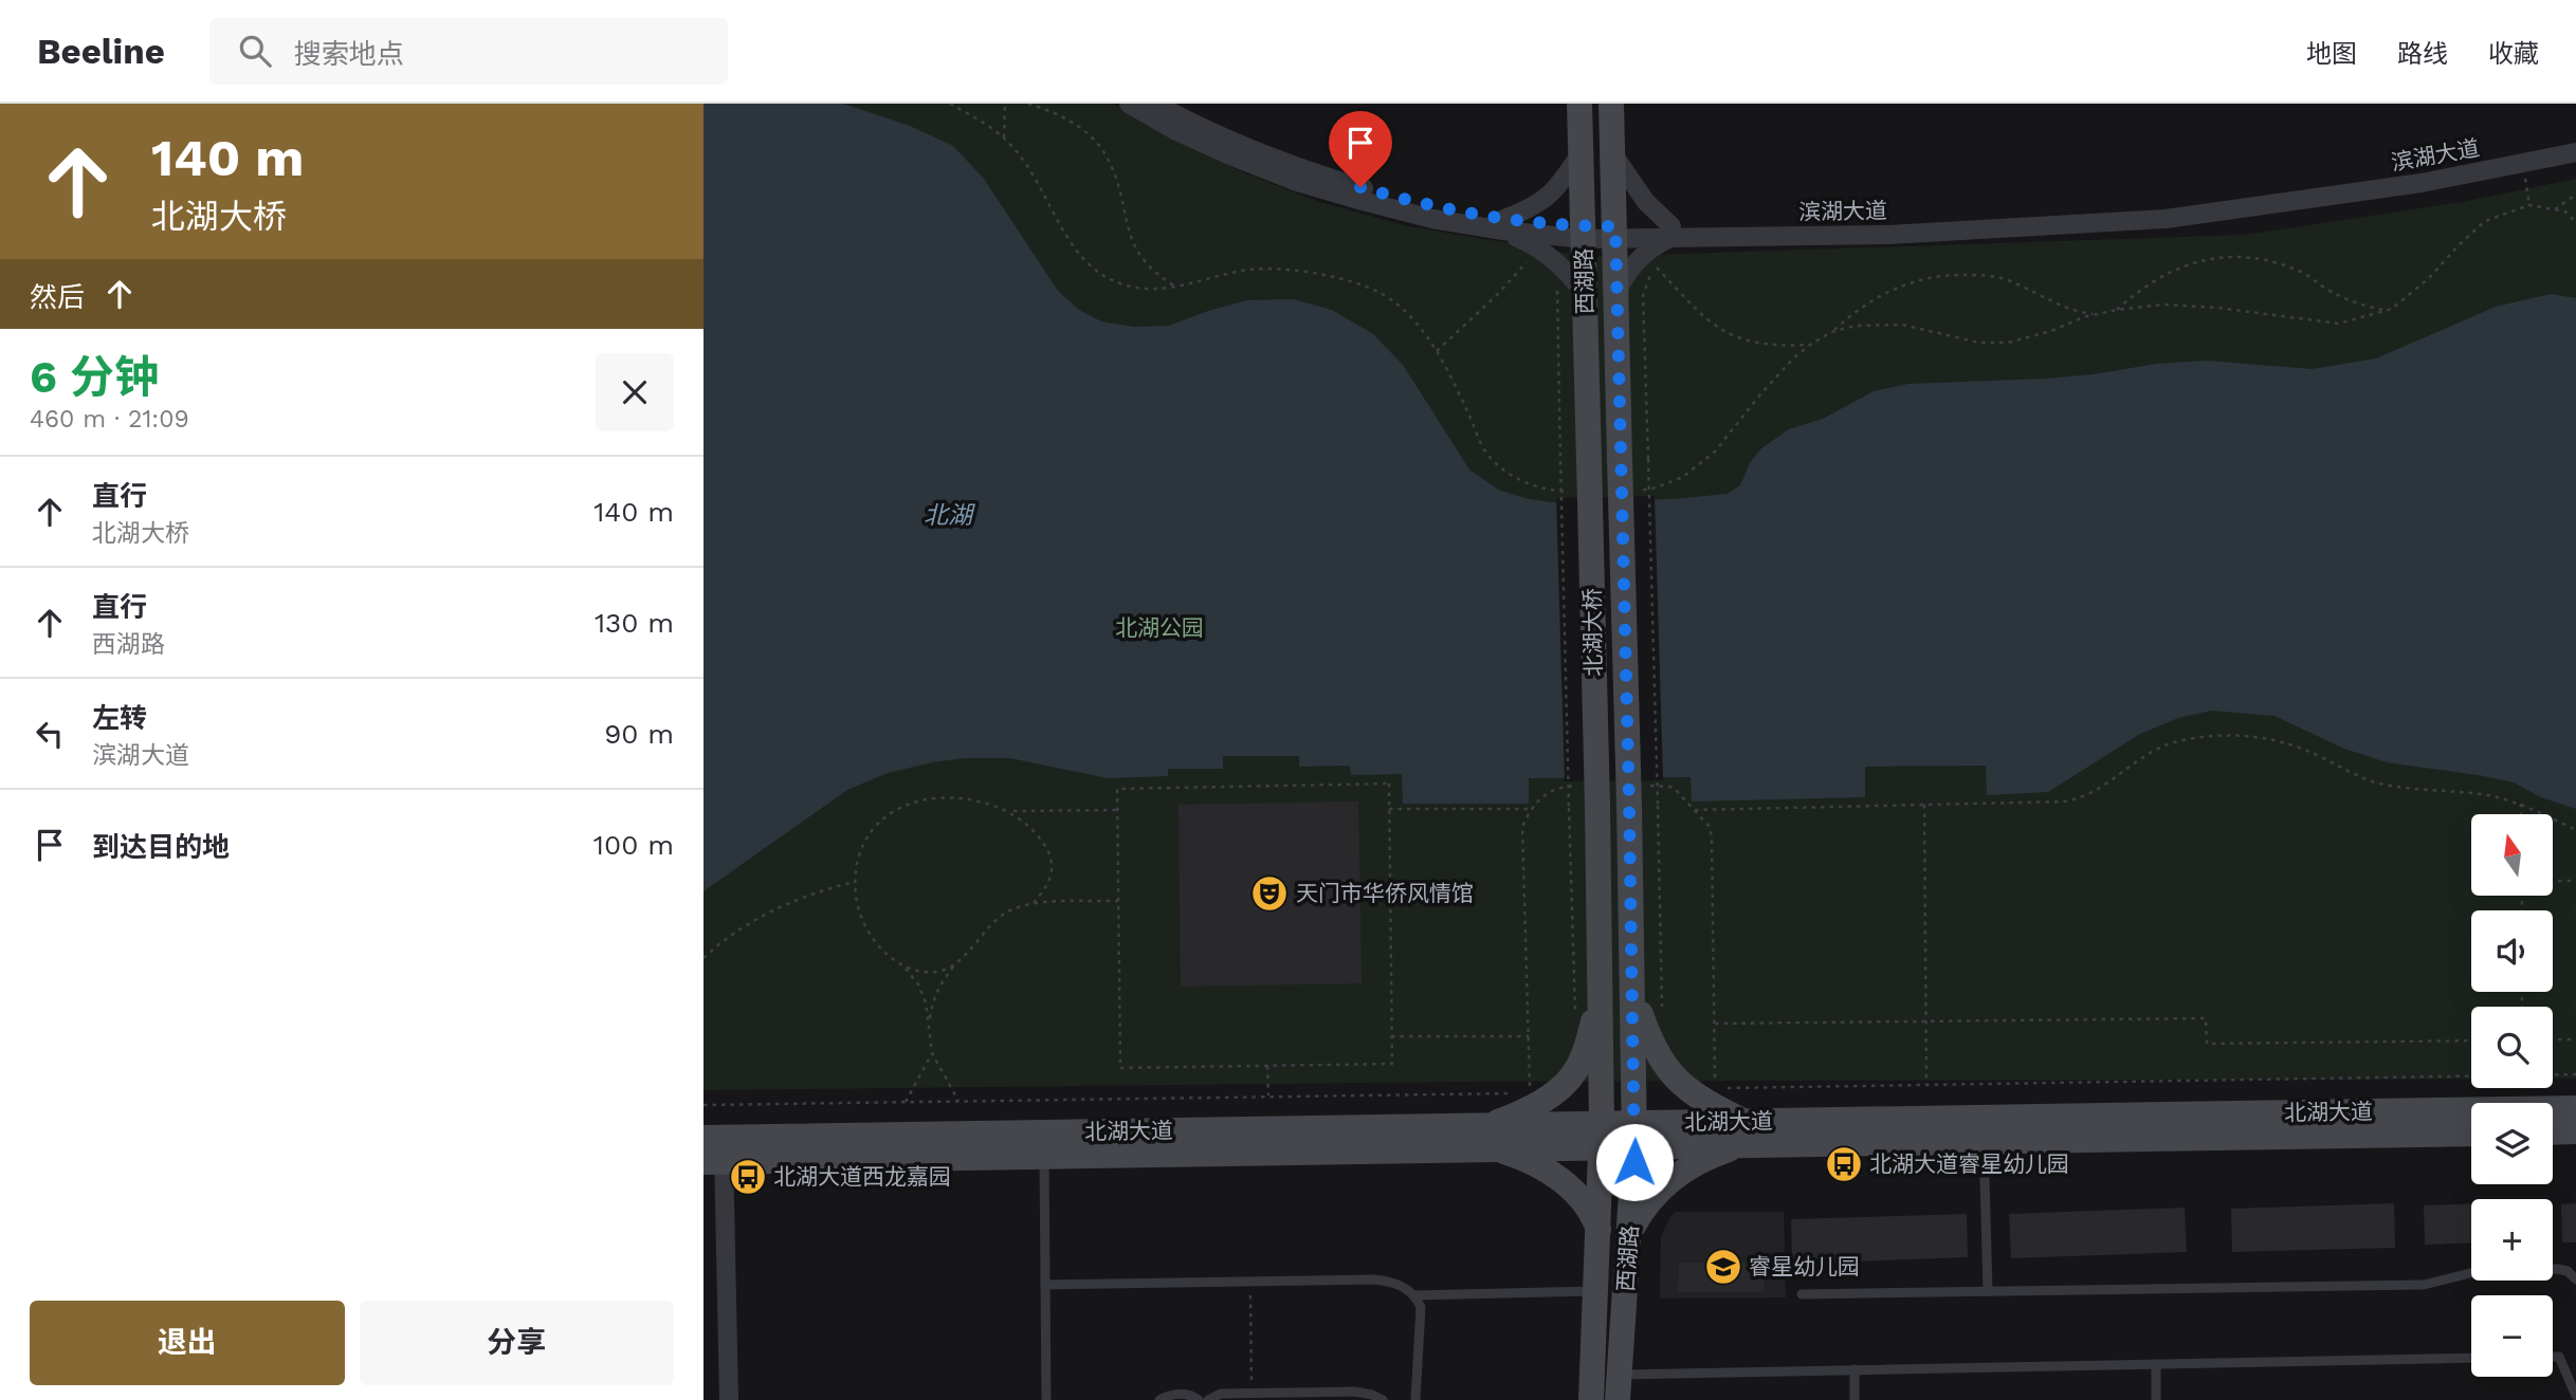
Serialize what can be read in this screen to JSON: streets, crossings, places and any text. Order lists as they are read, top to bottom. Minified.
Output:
{"streets":{"main road":["西湖路","北湖大桥","北湖大道"],"street":["滨湖大道"]},"crossings":[["滨湖大道","西湖路"],["西湖路","北湖大桥"],["西湖路","北湖大道"]],"water":["北湖"],"parks":["北湖公园"],"places":{"theatre":["天门市华侨风情馆"],"bus stop":["北湖大道睿星幼儿园","北湖大道西龙嘉园"],"school or university":["睿星幼儿园"]},"north":"top","page":{"header":"Beeline","search":"搜索地点","nav":["地图","路线","收藏"],"turn":["140 m","北湖大桥"],"then":"然后","heading":["6 分钟","460 m · 21:09"],"list":[{"name":"直行","note":"北湖大桥","value":"140 m"},{"name":"直行","note":"西湖路","value":"130 m"},{"name":"左转","note":"滨湖大道","value":"90 m"},{"name":"到达目的地","value":"100 m"}],"map_buttons":["+","−"],"buttons":["退出","分享"]}}
